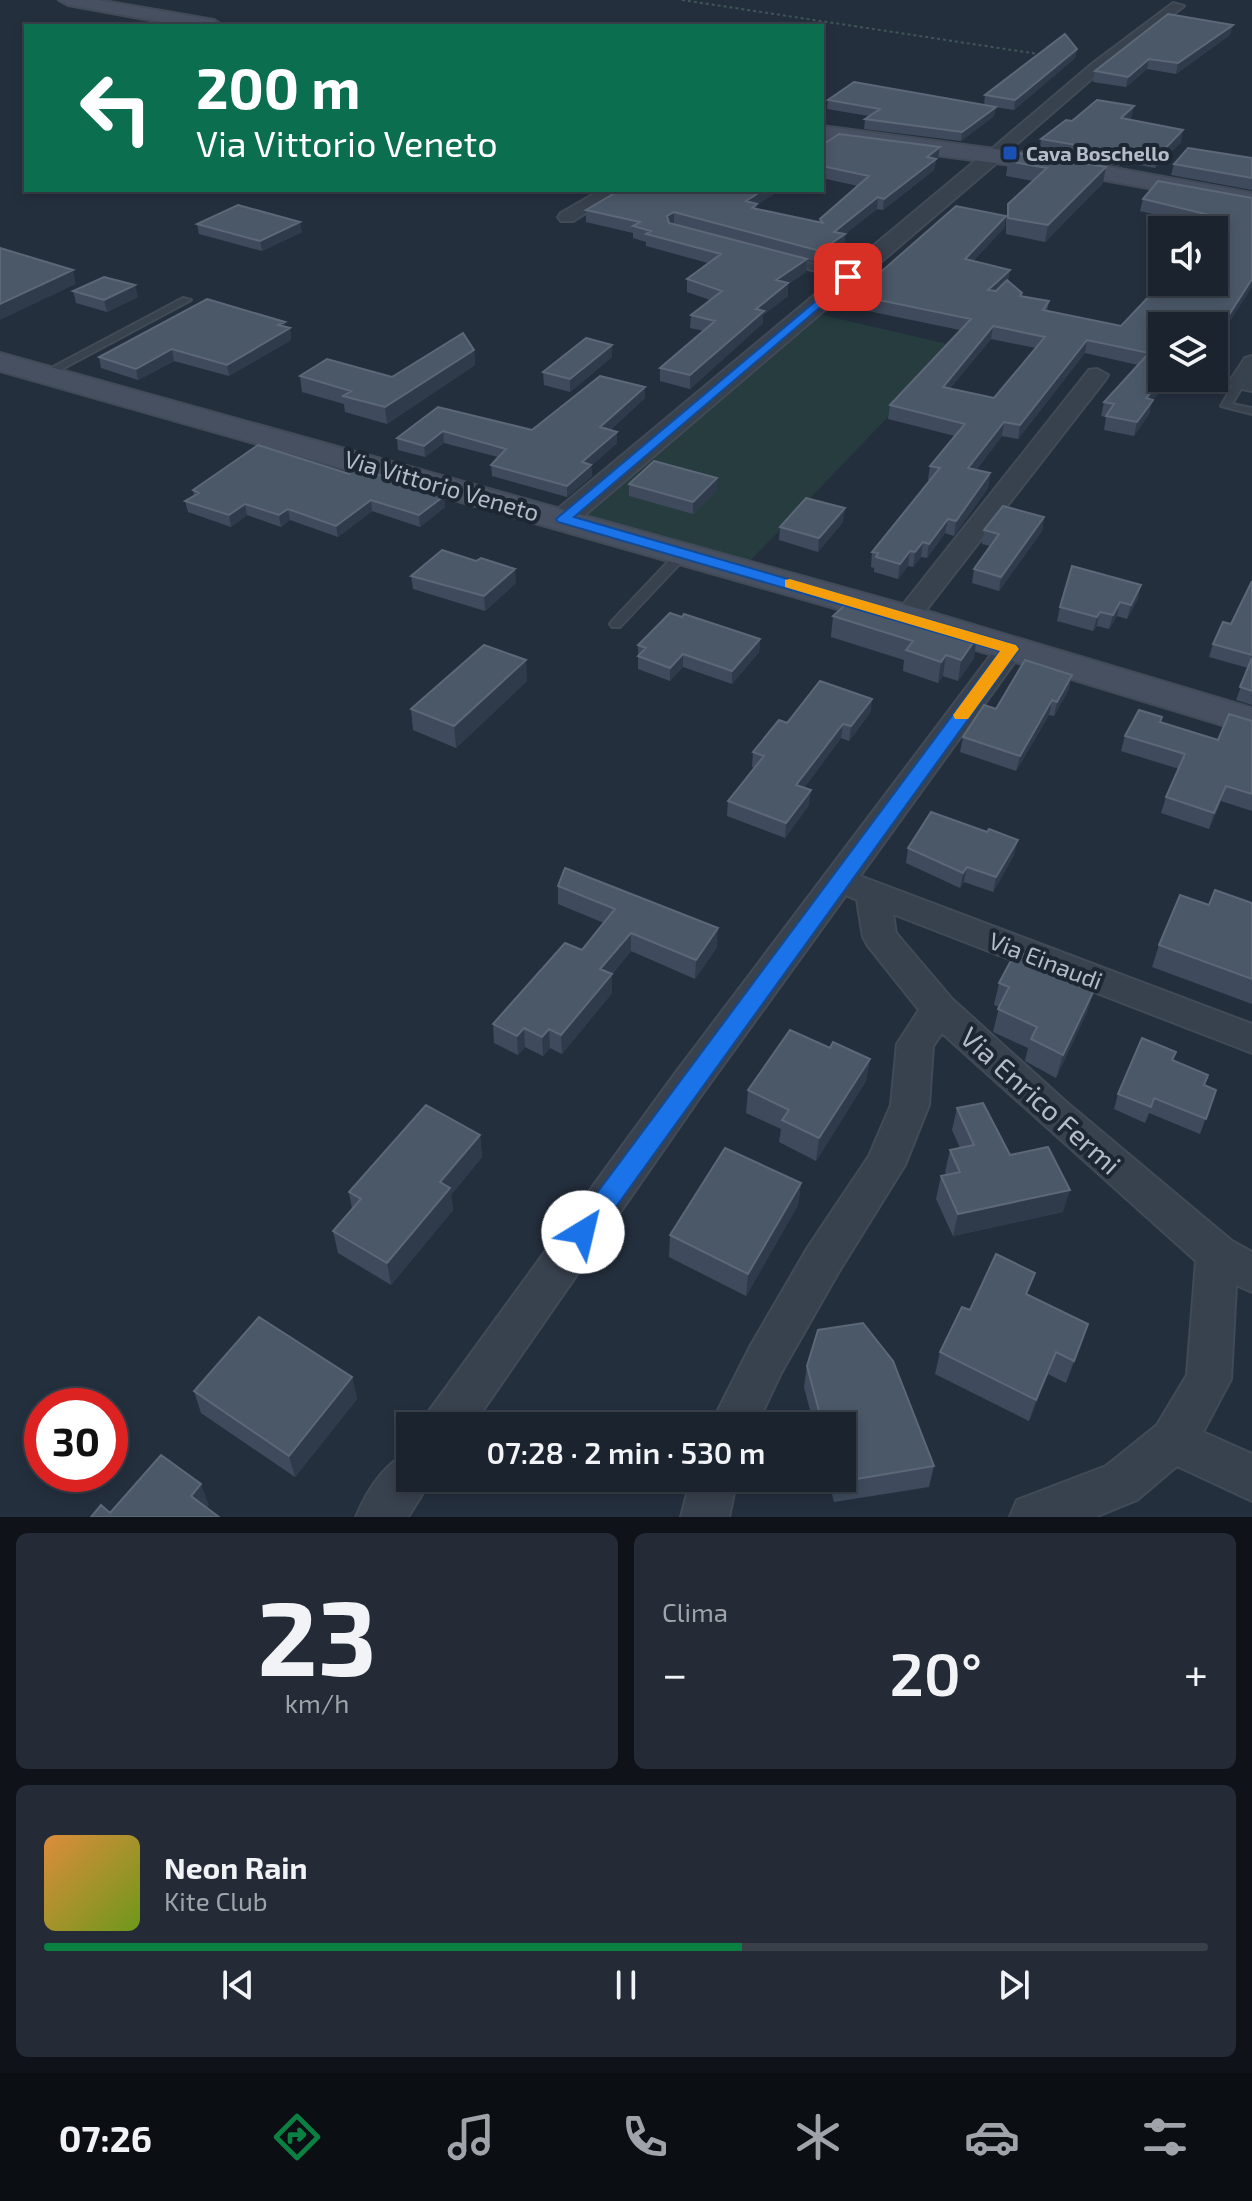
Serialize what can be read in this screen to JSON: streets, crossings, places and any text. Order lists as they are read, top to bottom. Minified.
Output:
{"streets":{"main road":["Via Vittorio Veneto"],"street":["Via Einaudi","Via Enrico Fermi"]},"crossings":[["Via Einaudi","Via Enrico Fermi"]],"places":{"transit":["Cava Boschello"]},"page":{"turn":["200 m","Via Vittorio Veneto"],"limit":"30","trip":"07:28 · 2 min · 530 m","tile":[["23","km/h"],"Clima"],"heat":["−","20°","+"],"song":["Neon Rain","Kite Club"],"tabs":"07:26"}}
